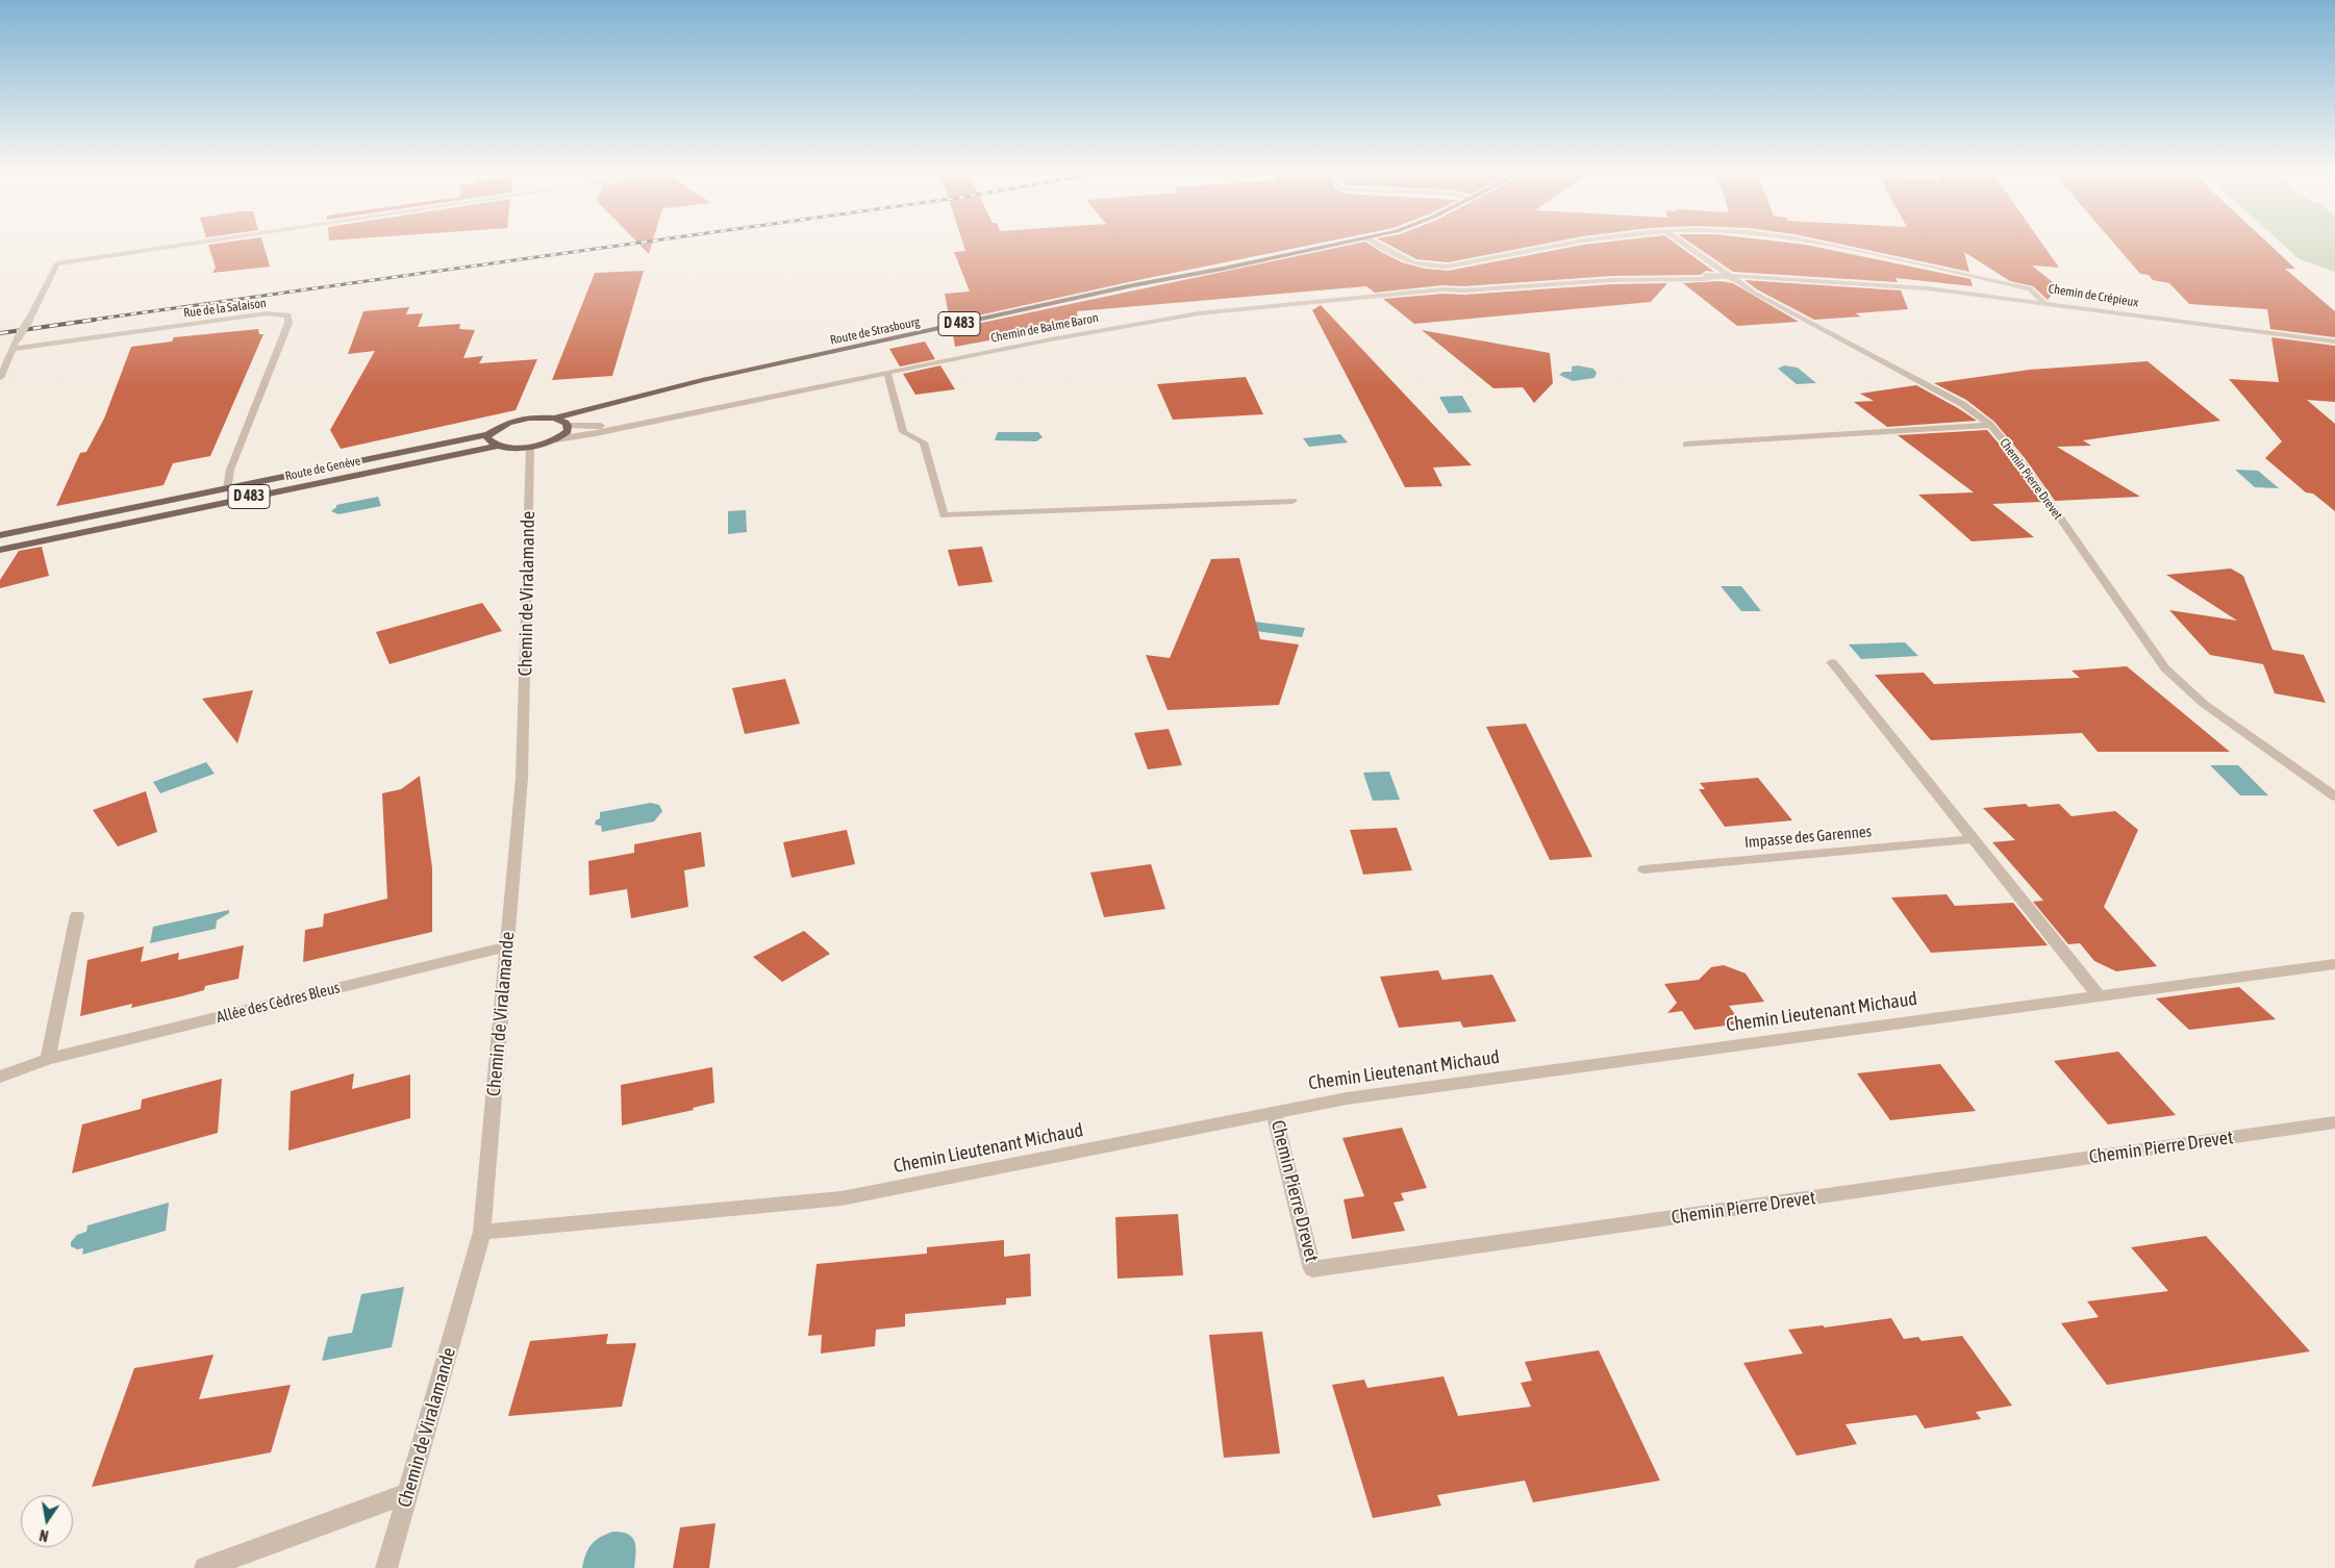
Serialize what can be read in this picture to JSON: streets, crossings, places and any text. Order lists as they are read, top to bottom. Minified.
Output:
{"streets":{"main road":["D 483","Route de Strasbourg","Route de Genève"],"street":["Chemin de Crépieux","Rue de la Salaison","Chemin de Balme Baron","Chemin Pierre Drevet","Chemin de Viralamande","Impasse des Garennes","Allée des Cèdres Bleus","Chemin Lieutenant Michaud"]},"crossings":[["Chemin de Crépieux","Chemin de Balme Baron"],["Rue de la Salaison","Route de Genève"],["Chemin de Balme Baron","Route de Genève"],["Chemin de Balme Baron","Chemin Pierre Drevet"],["Route de Strasbourg","Route de Genève"],["Route de Genève","Chemin de Viralamande"],["Chemin Pierre Drevet","Chemin Lieutenant Michaud"],["Chemin de Viralamande","Allée des Cèdres Bleus"],["Chemin de Viralamande","Chemin Lieutenant Michaud"]],"north":"bottom"}
